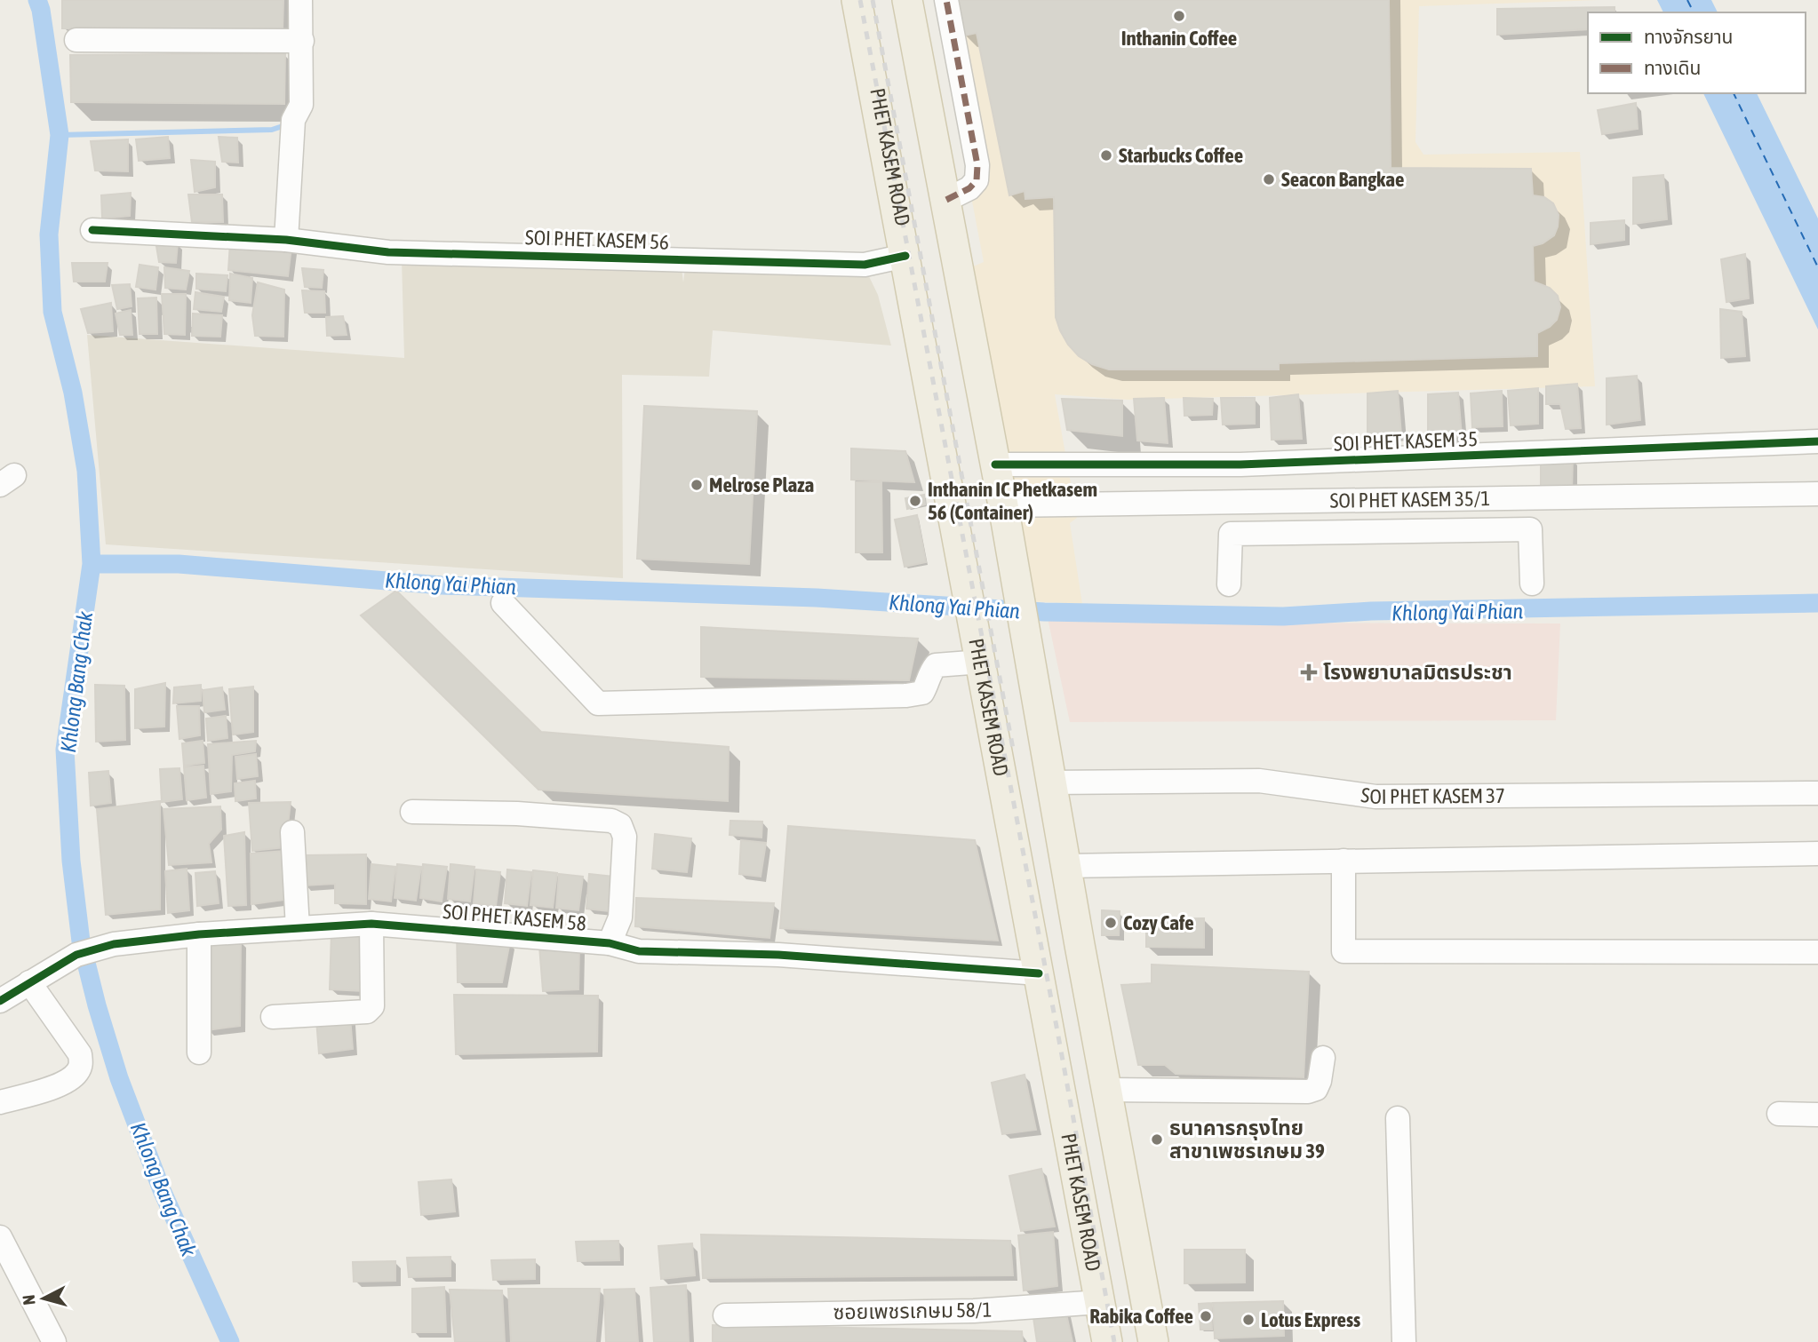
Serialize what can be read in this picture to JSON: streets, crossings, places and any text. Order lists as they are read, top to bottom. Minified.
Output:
{"streets":{"main road":["PHET KASEM ROAD"],"street":["SOI PHET KASEM 56","SOI PHET KASEM 35","SOI PHET KASEM 35/1","SOI PHET KASEM 37","SOI PHET KASEM 58","ซอยเพชรเกษม 58/1"]},"crossings":[["PHET KASEM ROAD","SOI PHET KASEM 56"],["PHET KASEM ROAD","SOI PHET KASEM 58"],["PHET KASEM ROAD","ซอยเพชรเกษม 58/1"]],"water":["Khlong Yai Phian","Khlong Bang Chak"],"places":{"other":["Inthanin Coffee","Starbucks Coffee","Seacon Bangkae","Melrose Plaza","Inthanin IC Phetkasem 56 (Container)","Cozy Cafe","ธนาคารกรุงไทย สาขาเพชรเกษม 39","Rabika Coffee","Lotus Express"],"health":["โรงพยาบาลมิตรประชา"]},"legend":["ทางจักรยาน","ทางเดิน"],"north":"left"}
